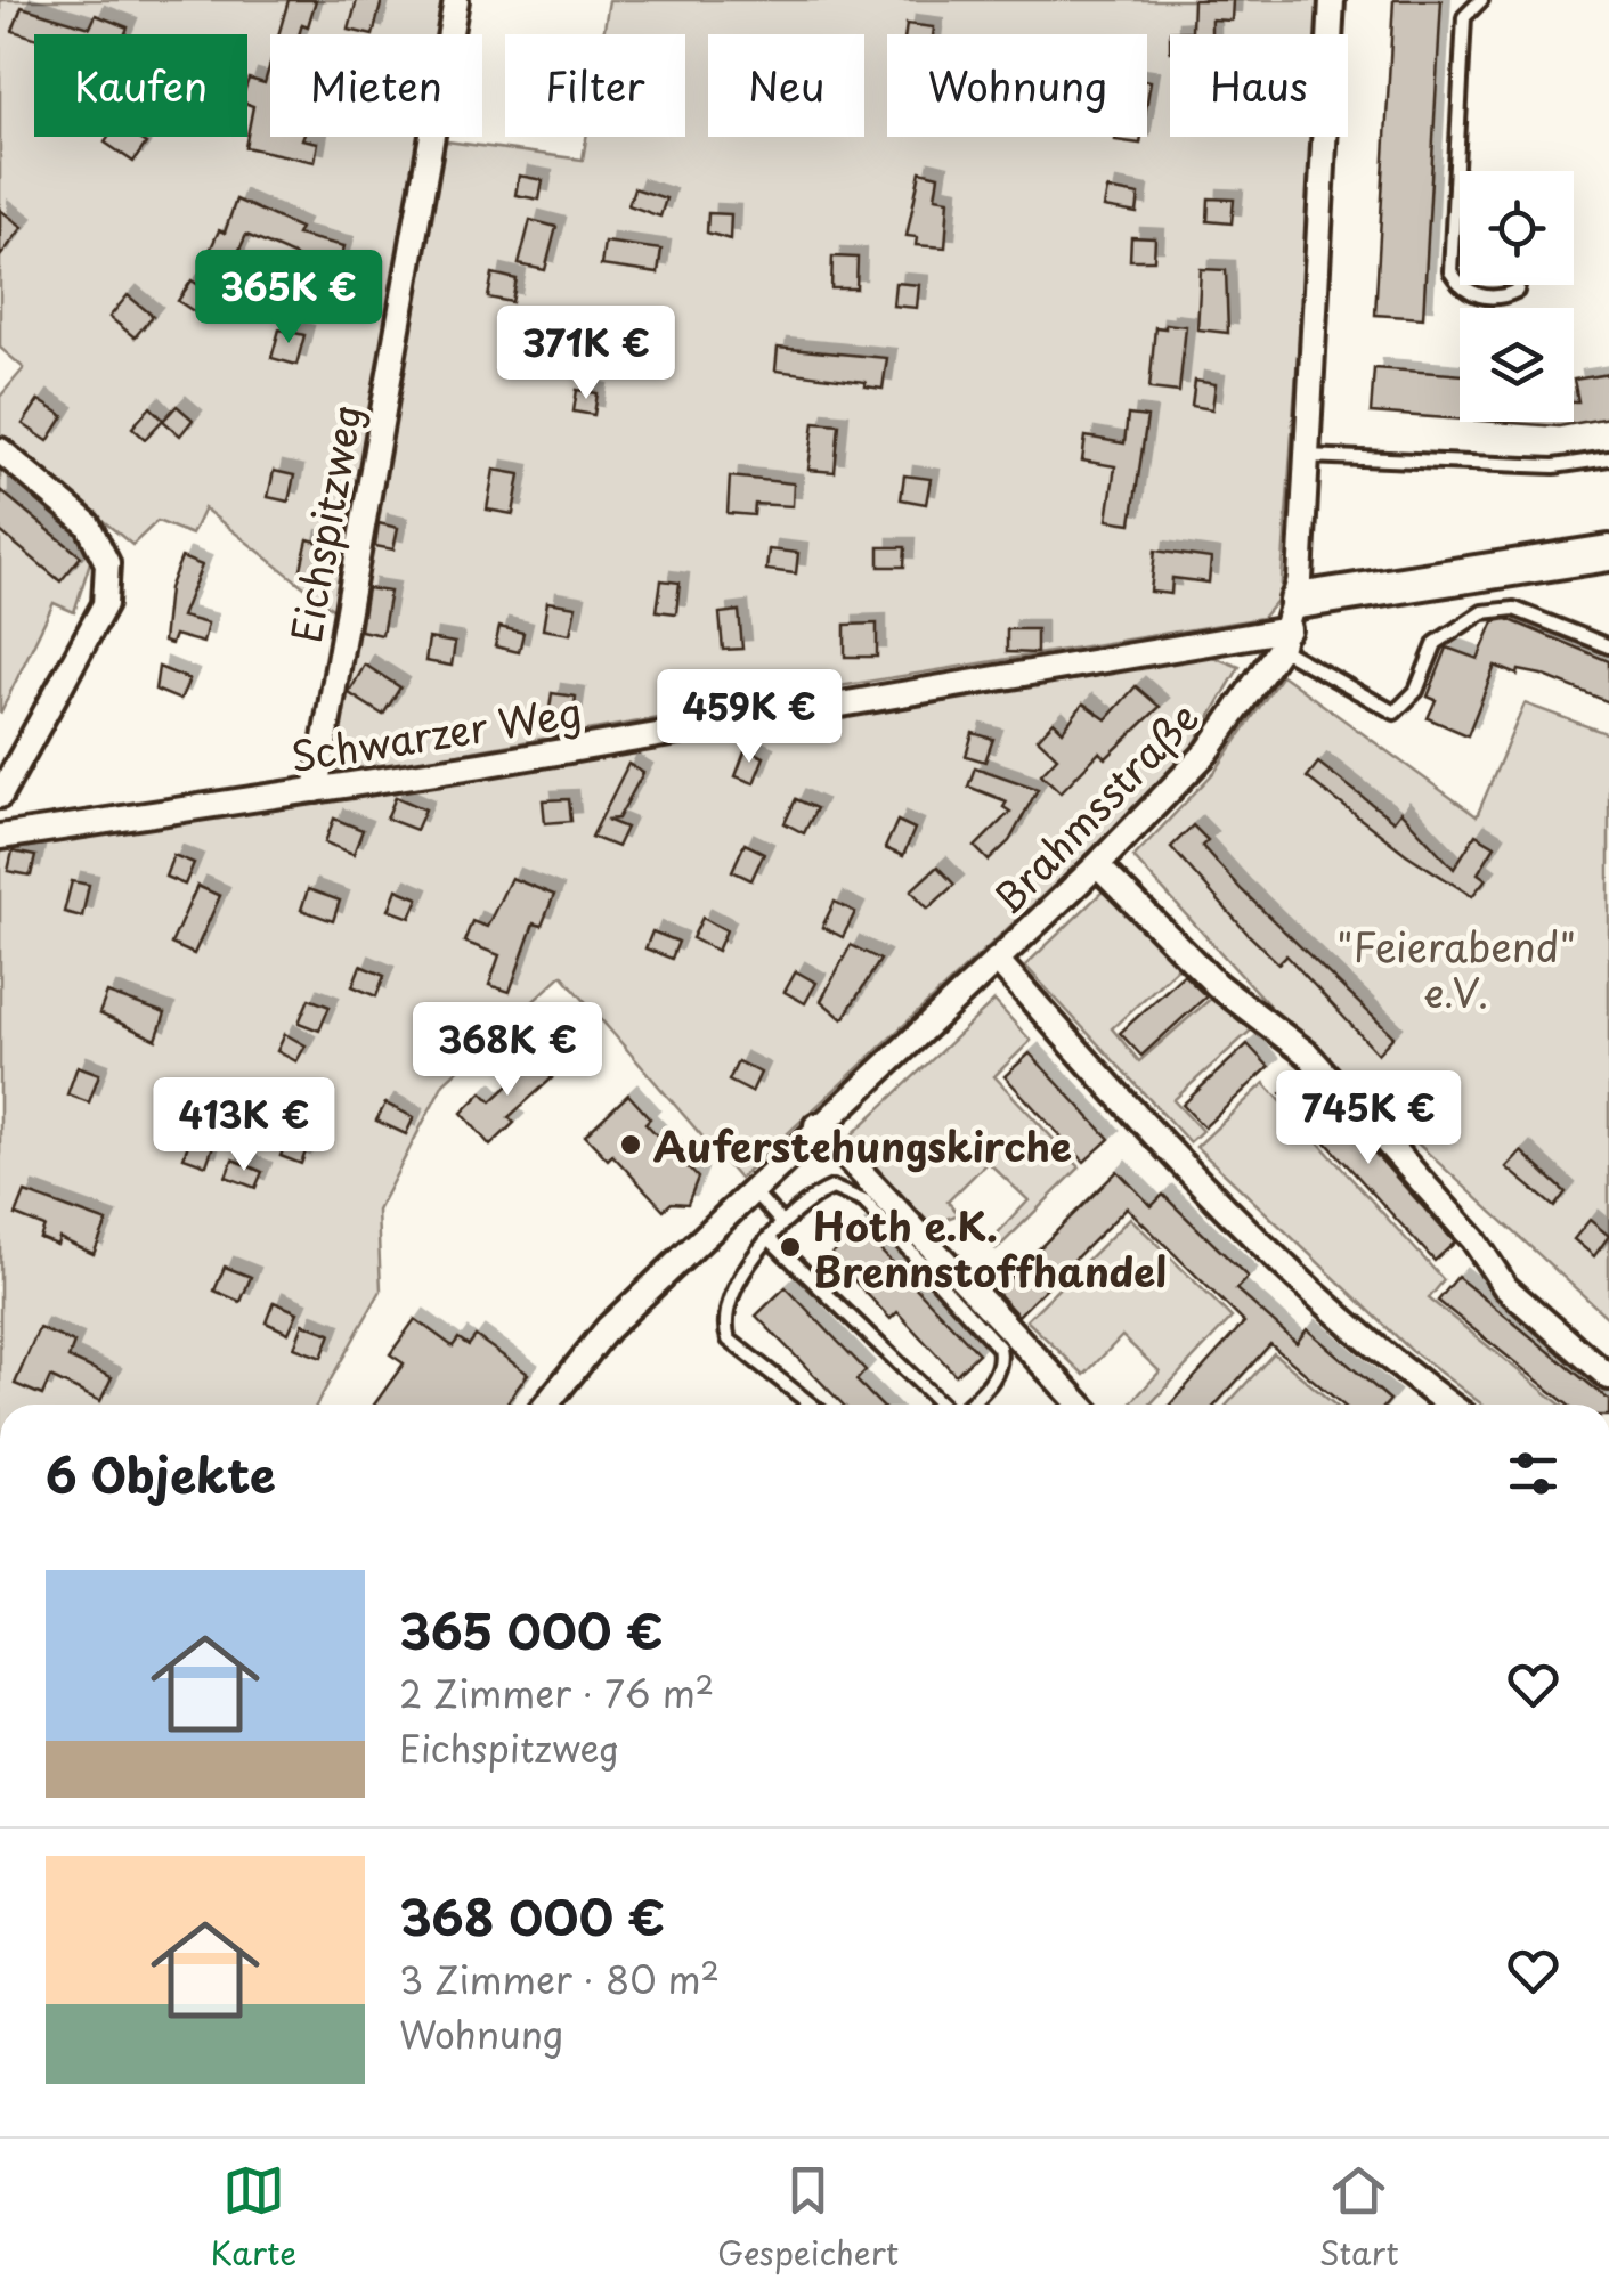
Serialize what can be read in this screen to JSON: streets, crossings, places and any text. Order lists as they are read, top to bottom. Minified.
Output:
{"streets":{"street":["Eichspitzweg","Schwarzer Weg","Brahmsstraße"]},"crossings":[["Eichspitzweg","Schwarzer Weg"],["Schwarzer Weg","Brahmsstraße"]],"parks":["\"Feierabend\" e.V."],"places":["Auferstehungskirche","Hoth e.K. Brennstoffhandel"],"page":{"chip":["Kaufen","Mieten","Filter","Neu","Wohnung","Haus"],"price":["365K €","371K €","459K €","368K €","745K €","413K €"],"heading":"6 Objekte","list":[{"name":"365 000 €","note":"2 Zimmer · 76 m² · Eichspitzweg"},{"name":"368 000 €","note":"3 Zimmer · 80 m² · Wohnung"}],"tabs":["Karte","Gespeichert","Start"]}}
